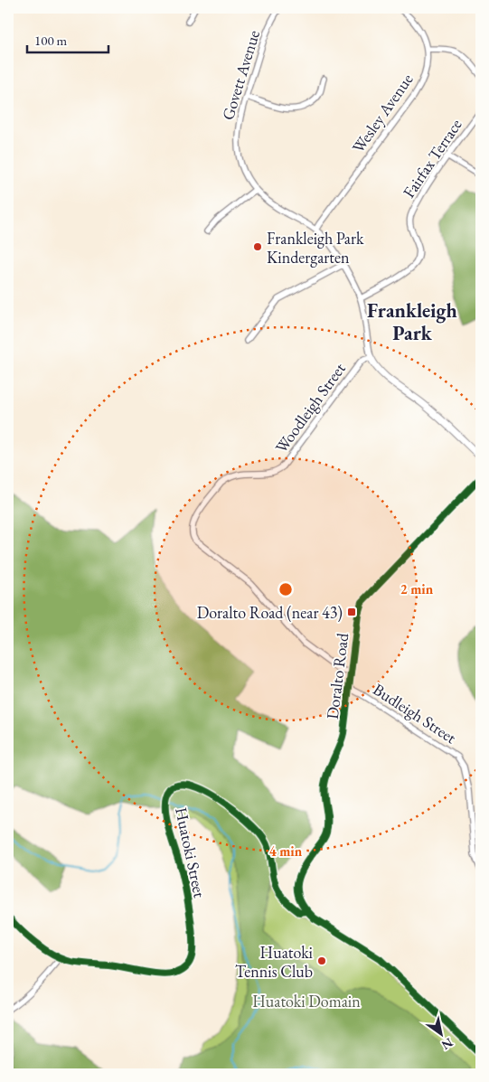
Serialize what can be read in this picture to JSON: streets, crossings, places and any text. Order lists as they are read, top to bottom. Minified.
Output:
{"streets":{"street":["Govett Avenue","Wesley Avenue","Fairfax Terrace","Woodleigh Street","Doralto Road","Budleigh Street","Huatoki Street"]},"crossings":[["Govett Avenue","Wesley Avenue"],["Govett Avenue","Fairfax Terrace"],["Govett Avenue","Woodleigh Street"],["Woodleigh Street","Doralto Road"],["Doralto Road","Budleigh Street"],["Doralto Road","Huatoki Street"]],"districts":["Frankleigh Park"],"parks":["Huatoki Domain"],"places":{"other":["Frankleigh Park Kindergarten","Huatoki Tennis Club"],"transit":["Doralto Road (near 43)"]},"scale_bar":"100 m","north":"bottom right","rings":["2 min","4 min"]}
